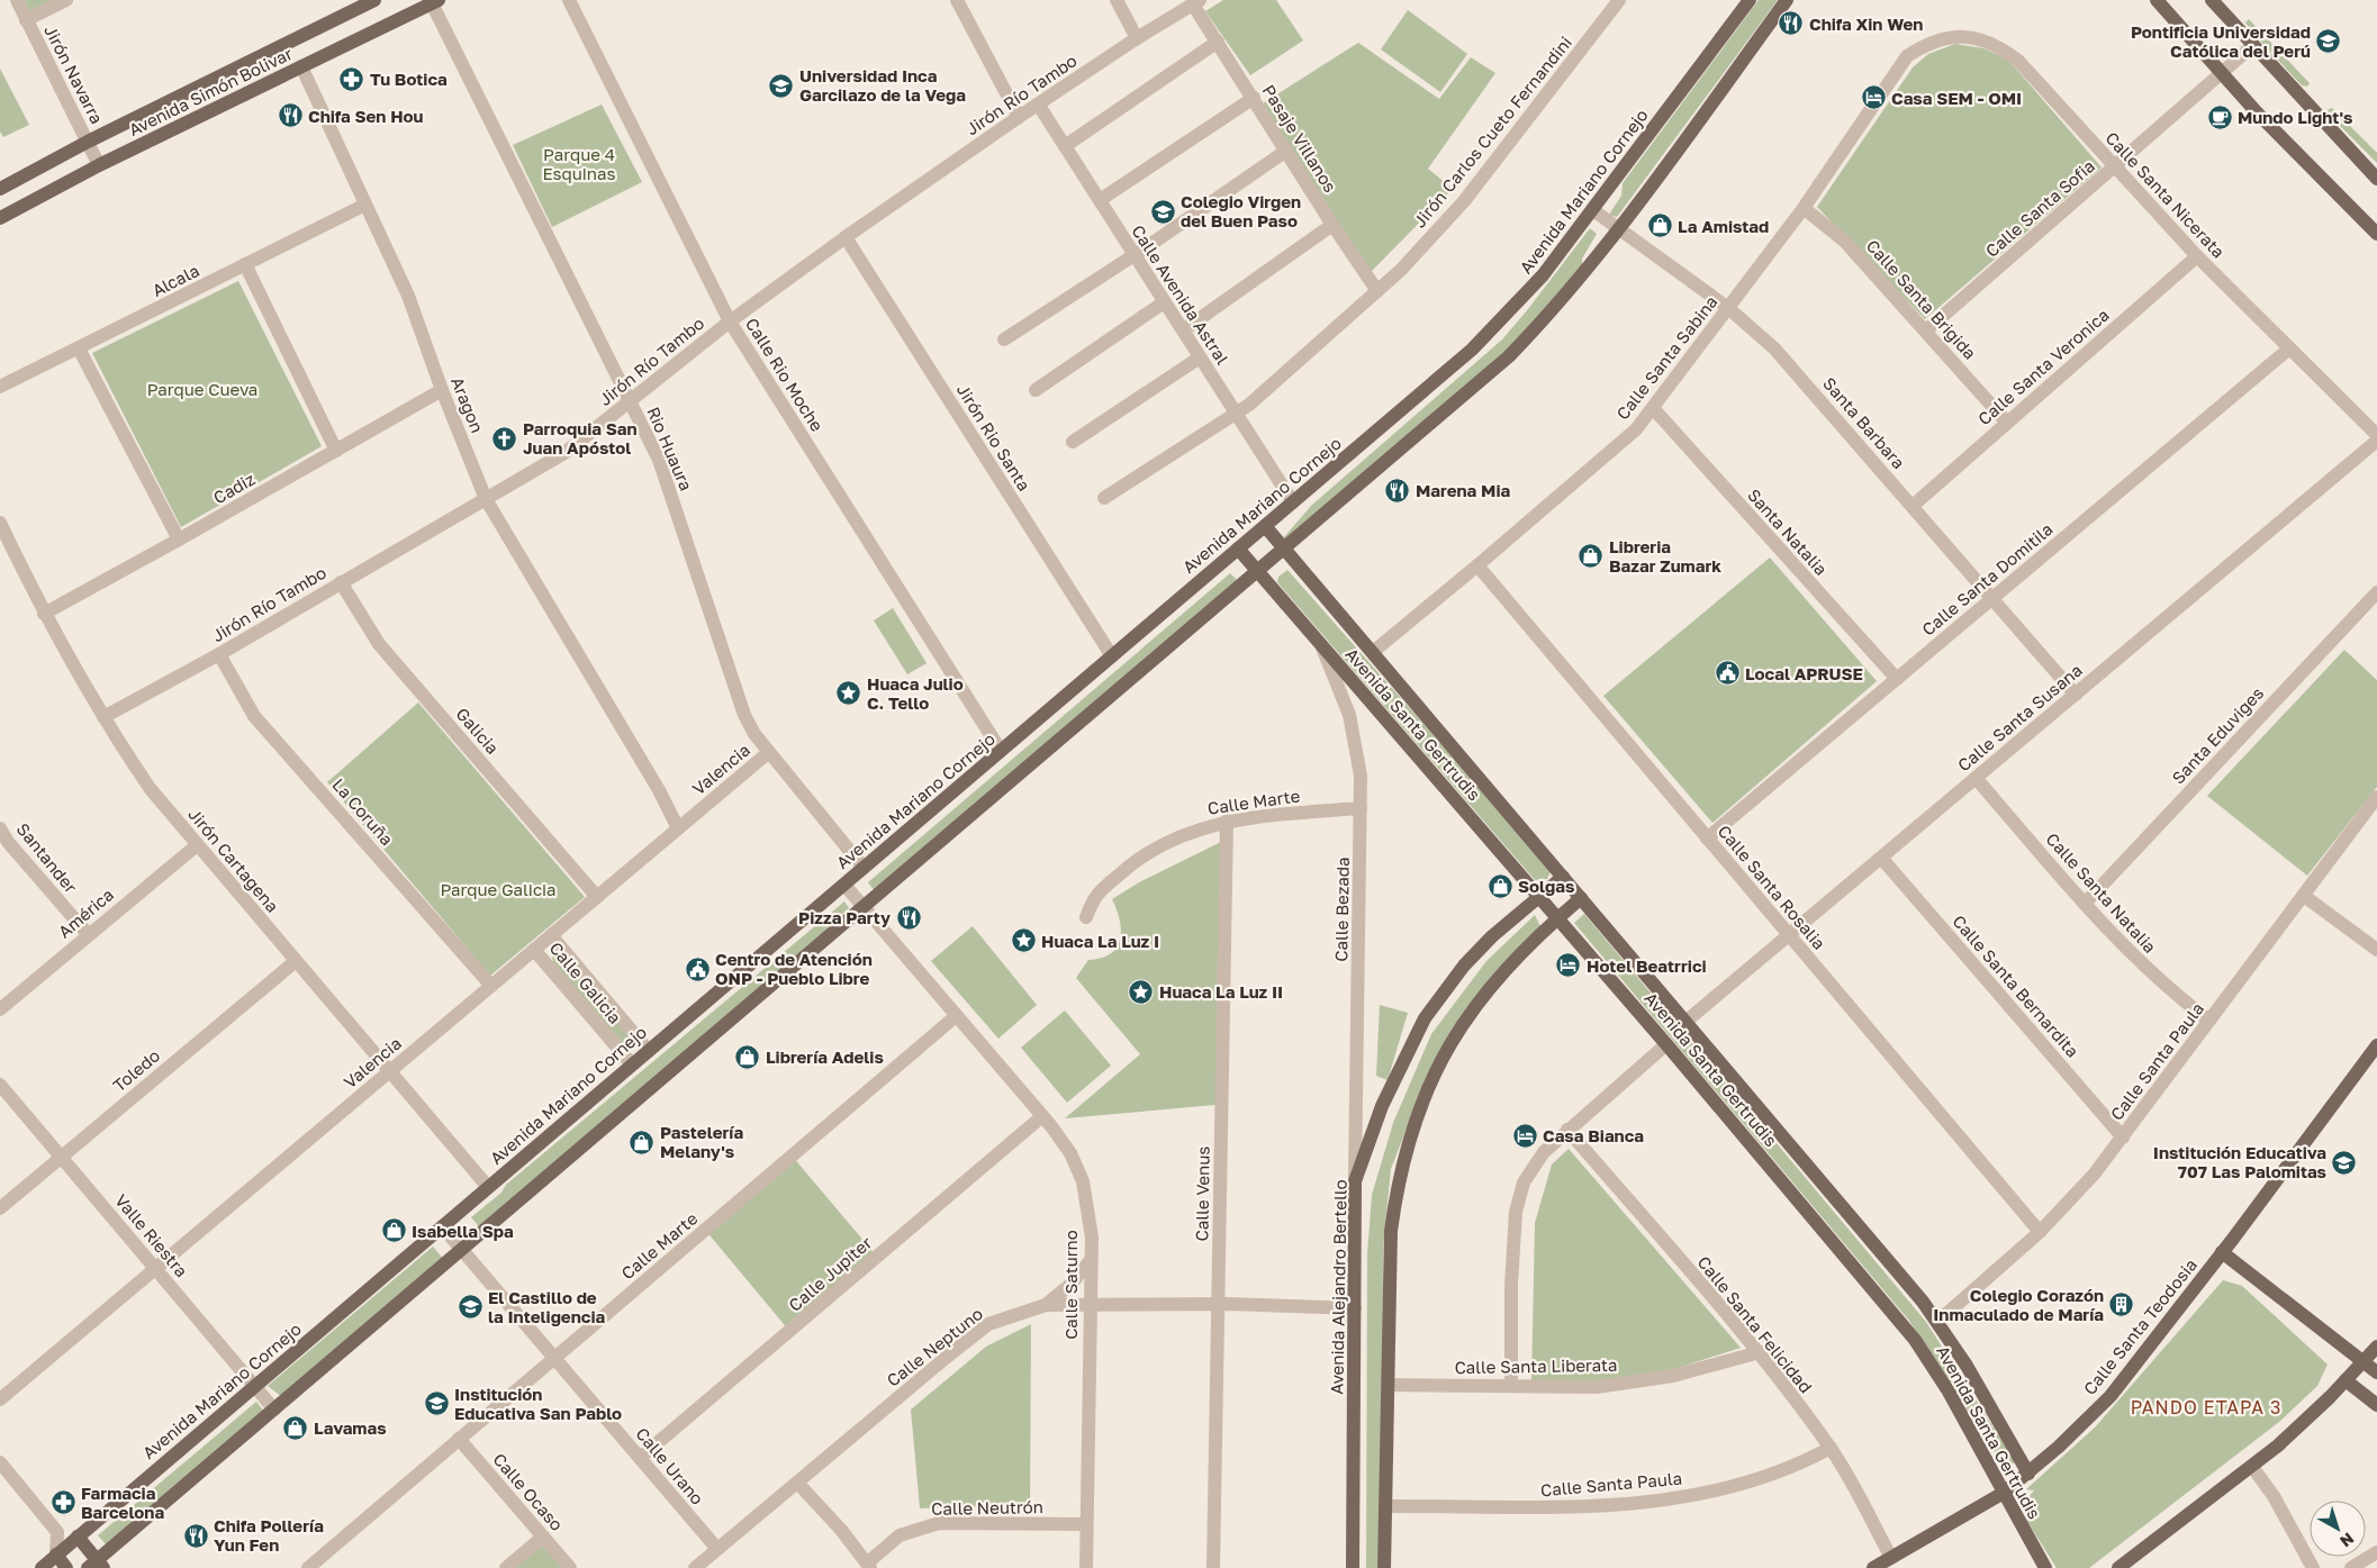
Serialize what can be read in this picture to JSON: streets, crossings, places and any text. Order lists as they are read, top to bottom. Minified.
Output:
{"streets":{"main road":["Avenida Simón Bolivar","Avenida Mariano Cornejo","Avenida Santa Gertrudis","Avenida Alejandro Bertello","Calle Santa Teodosia"],"street":["Jirón Navarra","Jirón Río Tambo","Jirón Carlos Cueto Fernandini","Pasaje Villanos","Calle Santa Nicerata","Calle Santa Sofia","Alcala","Calle Avenida Astral","Calle Santa Brigida","Calle Santa Sabina","Calle Santa Veronica","Calle Rio Moche","Aragon","Santa Barbara","Jirón Rio Santa","Rio Huaura","Cadiz","Santa Natalia","Calle Santa Domitila","Calle Santa Susana","Galicia","Santa Eduviges","Valencia","Calle Marte","La Coruña","Santander","Jirón Cartagena","Calle Santa Rosalia","Calle Santa Natalia","Calle Bezada","América","Calle Galicia","Calle Santa Bernardita","Calle Santa Paula","Toledo","Calle Venus","Valle Riestra","Calle Jupiter","Calle Saturno","Calle Santa Felicidad","Calle Neptuno","Calle Santa Liberata","Calle Urano","Calle Ocaso","Calle Neutrón"]},"crossings":[["Jirón Navarra","Avenida Simón Bolivar"],["Avenida Simón Bolivar","Aragon"],["Avenida Simón Bolivar","Rio Huaura"],["Jirón Río Tambo","Pasaje Villanos"],["Jirón Río Tambo","Calle Avenida Astral"],["Jirón Río Tambo","Calle Rio Moche"],["Jirón Río Tambo","Aragon"],["Jirón Río Tambo","Jirón Rio Santa"],["Jirón Río Tambo","Rio Huaura"],["Jirón Río Tambo","Galicia"],["Jirón Río Tambo","La Coruña"],["Jirón Río Tambo","Jirón Cartagena"],["Jirón Carlos Cueto Fernandini","Pasaje Villanos"],["Jirón Carlos Cueto Fernandini","Calle Avenida Astral"],["Avenida Mariano Cornejo","Calle Avenida Astral"],["Avenida Mariano Cornejo","Calle Rio Moche"],["Avenida Mariano Cornejo","Santa Barbara"],["Avenida Mariano Cornejo","Jirón Rio Santa"],["Avenida Mariano Cornejo","Rio Huaura"],["Avenida Mariano Cornejo","Avenida Santa Gertrudis"],["Avenida Mariano Cornejo","Jirón Cartagena"],["Avenida Mariano Cornejo","Calle Galicia"],["Avenida Mariano Cornejo","Valle Riestra"],["Avenida Mariano Cornejo","Calle Saturno"],["Avenida Mariano Cornejo","Calle Urano"],["Calle Santa Nicerata","Calle Santa Sofia"],["Calle Santa Nicerata","Calle Santa Sabina"],["Calle Santa Nicerata","Calle Santa Veronica"],["Calle Santa Nicerata","Calle Santa Domitila"],["Calle Santa Sofia","Calle Santa Brigida"],["Alcala","Aragon"],["Calle Santa Brigida","Calle Santa Sabina"],["Calle Santa Brigida","Calle Santa Veronica"],["Calle Santa Sabina","Santa Barbara"],["Calle Santa Sabina","Santa Natalia"],["Calle Santa Sabina","Avenida Santa Gertrudis"],["Calle Santa Sabina","Calle Santa Rosalia"],["Calle Santa Veronica","Santa Barbara"],["Aragon","Cadiz"],["Aragon","Valencia"],["Santa Barbara","Calle Santa Domitila"],["Santa Barbara","Calle Santa Susana"],["Rio Huaura","Valencia"],["Cadiz","Jirón Cartagena"],["Santa Natalia","Calle Santa Domitila"],["Calle Santa Domitila","Calle Santa Rosalia"],["Calle Santa Susana","Avenida Santa Gertrudis"],["Calle Santa Susana","Calle Santa Rosalia"],["Calle Santa Susana","Calle Santa Natalia"],["Calle Santa Susana","Calle Santa Bernardita"],["Avenida Santa Gertrudis","Calle Bezada"],["Avenida Santa Gertrudis","Calle Santa Paula"],["Avenida Santa Gertrudis","Avenida Alejandro Bertello"],["Avenida Santa Gertrudis","Calle Santa Teodosia"],["Galicia","Valencia"],["Santa Eduviges","Calle Santa Natalia"],["Valencia","La Coruña"],["Valencia","Jirón Cartagena"],["Valencia","Calle Galicia"],["Valencia","Valle Riestra"],["Calle Marte","Calle Bezada"],["Calle Marte","Calle Venus"],["Calle Marte","Calle Saturno"],["Calle Marte","Calle Urano"],["Calle Marte","Calle Ocaso"],["Santander","América"],["Jirón Cartagena","América"],["Jirón Cartagena","Toledo"],["Calle Santa Rosalia","Calle Santa Paula"],["Calle Santa Natalia","Calle Santa Paula"],["Calle Bezada","Avenida Alejandro Bertello"],["Calle Santa Bernardita","Calle Santa Paula"],["Calle Santa Paula","Calle Santa Felicidad"],["Toledo","Valle Riestra"],["Calle Venus","Calle Neptuno"],["Calle Jupiter","Calle Saturno"],["Calle Jupiter","Calle Urano"],["Calle Saturno","Calle Neptuno"],["Calle Saturno","Calle Neutrón"],["Avenida Alejandro Bertello","Calle Neptuno"],["Calle Santa Felicidad","Calle Santa Teodosia"],["Calle Santa Felicidad","Calle Santa Liberata"],["Calle Neptuno","Calle Urano"]],"districts":["PANDO ETAPA 3"],"parks":["Parque 4 Esquinas","Parque Cueva","Parque Galicia"],"places":{"restaurant":["Chifa Xin Wen","Chifa Sen Hou","Marena Mia","Pizza Party","Chifa Pollería Yun Fen"],"school or university":["Pontificia Universidad Católica del Perú","Universidad Inca Garcilazo de la Vega","Colegio Virgen del Buen Paso","Institución Educativa 707 Las Palomitas","El Castillo de la Inteligencia","Institución Educativa San Pablo"],"pharmacy":["Tu Botica","Farmacia Barcelona"],"hotel":["Casa SEM - OMI","Hotel Beatrrici","Casa Bianca"],"cafe":["Mundo Light's"],"shop":["La Amistad","Libreria Bazar Zumark","Solgas","Librería Adelis","Pastelería Melany's","Isabella Spa","Lavamas"],"church":["Parroquia San Juan Apóstol"],"public building":["Local APRUSE","Centro de Atención ONP - Pueblo Libre"],"place":["Huaca Julio C. Tello","Huaca La Luz I","Huaca La Luz II"],"building":["Colegio Corazón Inmaculado de María"]},"north":"bottom right"}
